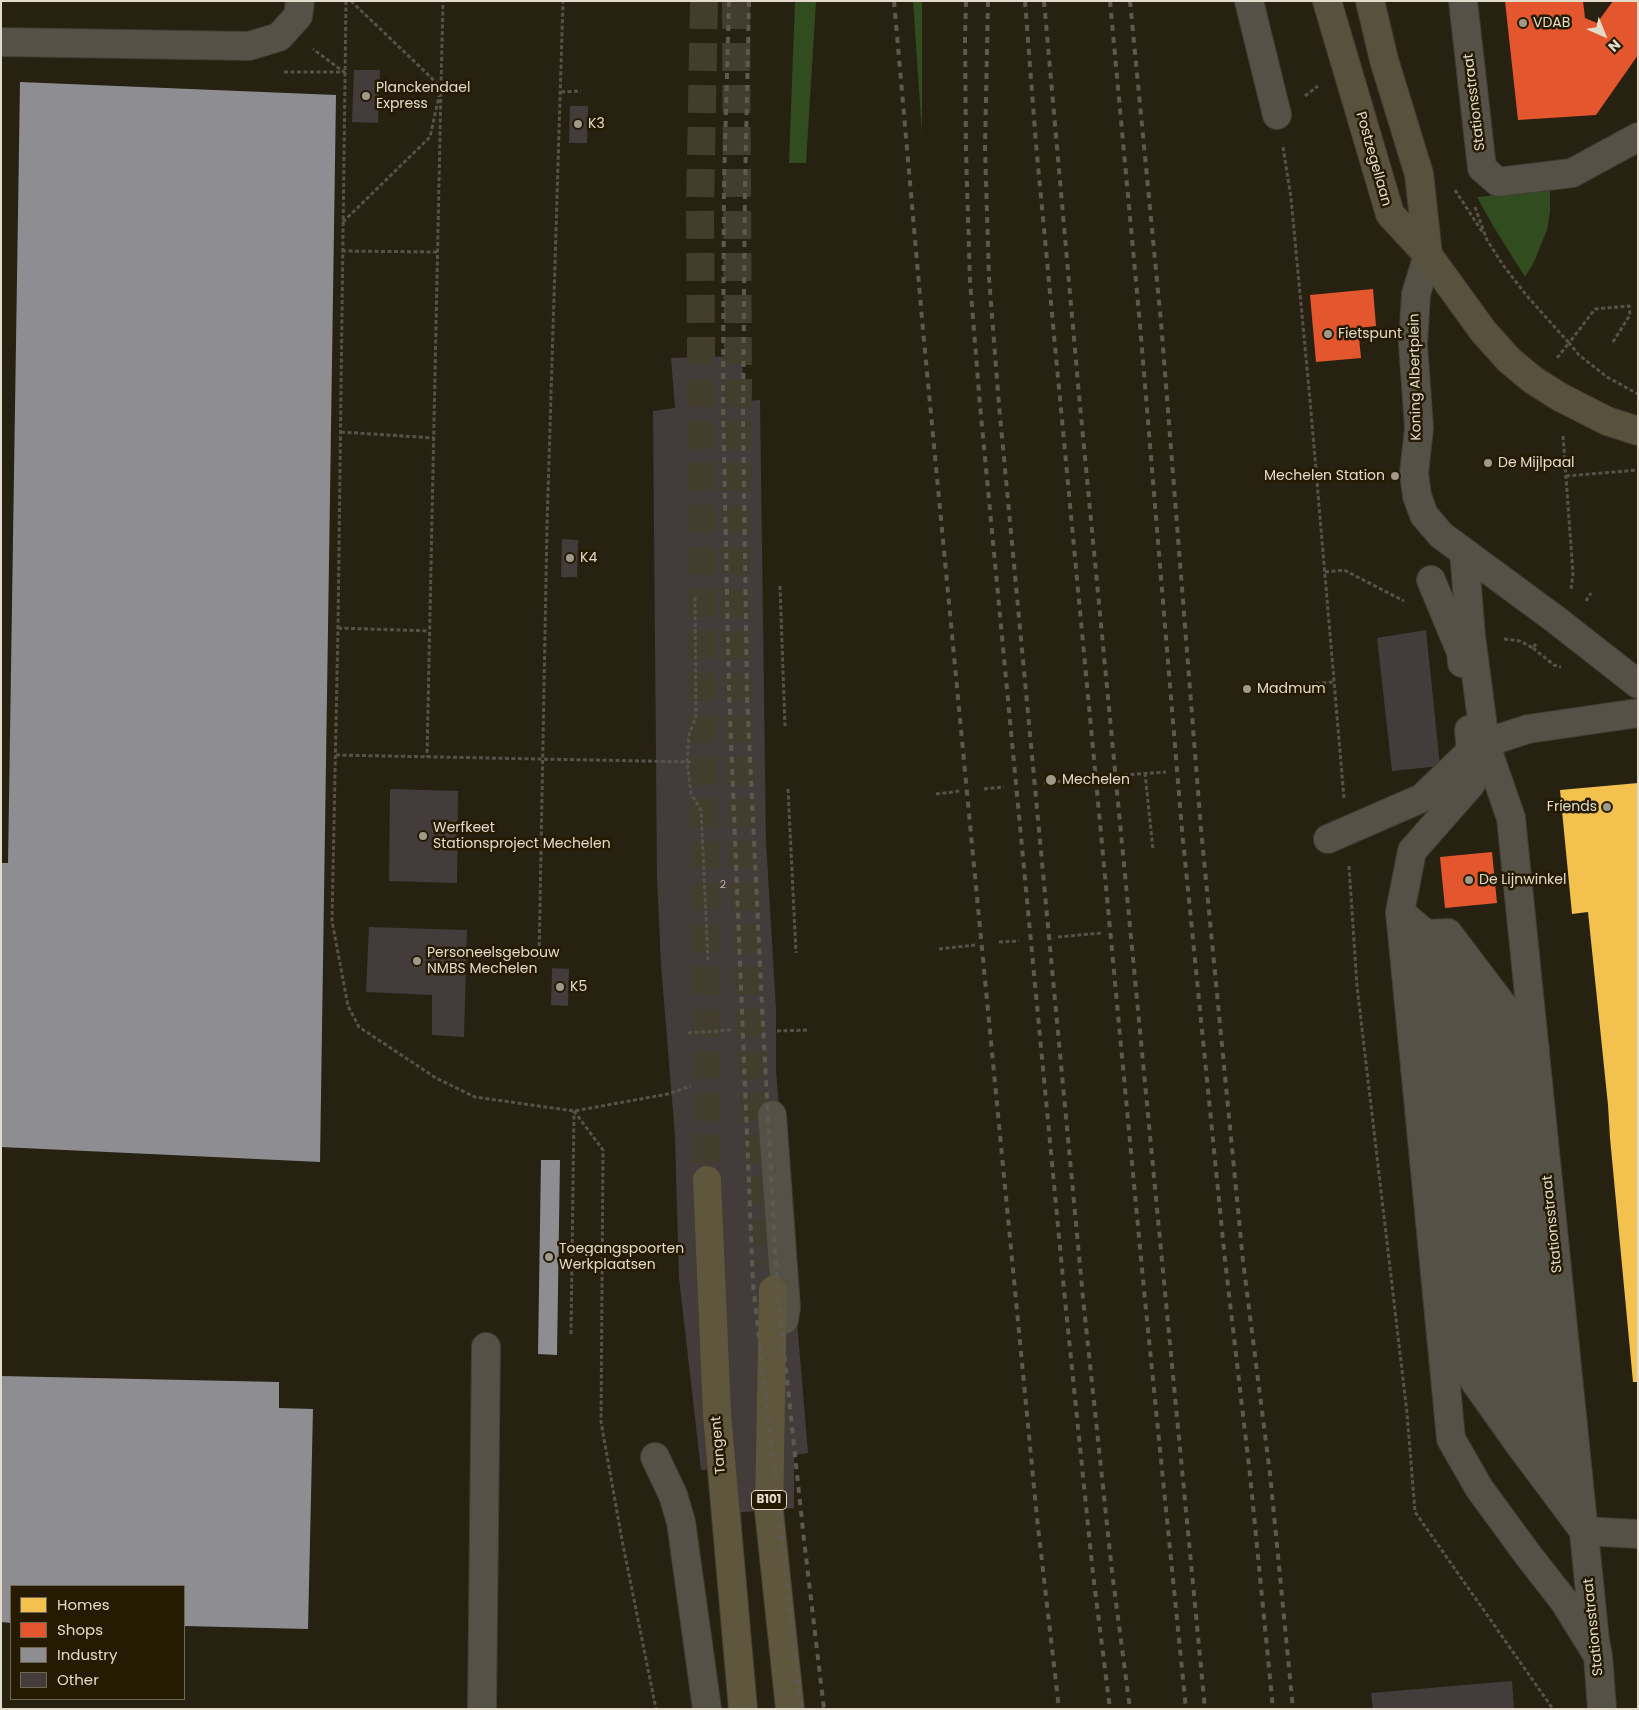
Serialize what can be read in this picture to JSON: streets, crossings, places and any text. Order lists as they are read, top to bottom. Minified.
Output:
{"streets":{"highway":["Tangent","B101"],"main road":["Postzegellaan"],"street":["Stationsstraat","Koning Albertplein"]},"crossings":[["Postzegellaan","Koning Albertplein"]],"places":["VDAB","Planckendael Express","K3","Fietspunt","De Mijlpaal","Mechelen Station","K4","Madmum","Mechelen","Friends","Werfkeet Stationsproject Mechelen","De Lijnwinkel","Personeelsgebouw NMBS Mechelen","K5","Toegangspoorten Werkplaatsen"],"house_numbers":["2"],"legend":["Homes","Shops","Industry","Other"],"north":"bottom right"}
